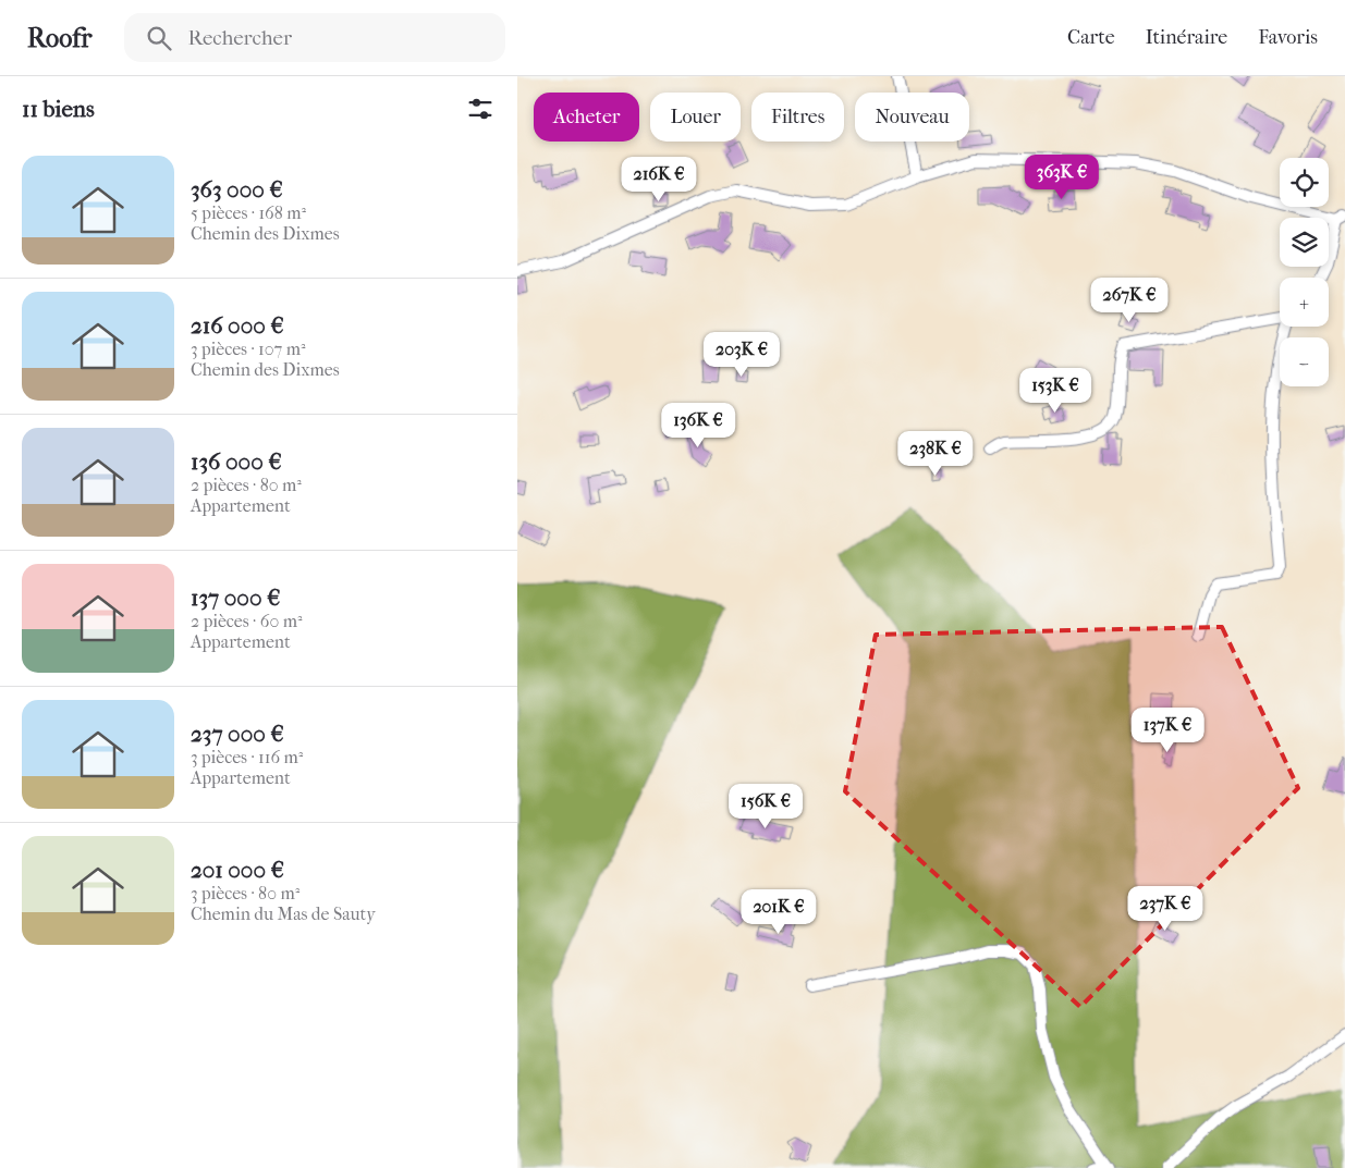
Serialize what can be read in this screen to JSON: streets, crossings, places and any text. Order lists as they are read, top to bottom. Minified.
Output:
{"page":{"header":"Roofr","search":"Rechercher","nav":["Carte","Itinéraire","Favoris"],"heading":"11 biens","chip":["Acheter","Louer","Filtres","Nouveau"],"list":[{"name":"363 000 €","note":"5 pièces · 168 m² · Chemin des Dixmes"},{"name":"216 000 €","note":"3 pièces · 107 m² · Chemin des Dixmes"},{"name":"136 000 €","note":"2 pièces · 80 m² · Appartement"},{"name":"137 000 €","note":"2 pièces · 60 m² · Appartement"},{"name":"237 000 €","note":"3 pièces · 116 m² · Appartement"},{"name":"201 000 €","note":"3 pièces · 80 m² · Chemin du Mas de Sauty"}],"price":["363K €","216K €","267K €","203K €","153K €","136K €","238K €","137K €","156K €","237K €","201K €"],"map_buttons":["+","−"]}}
